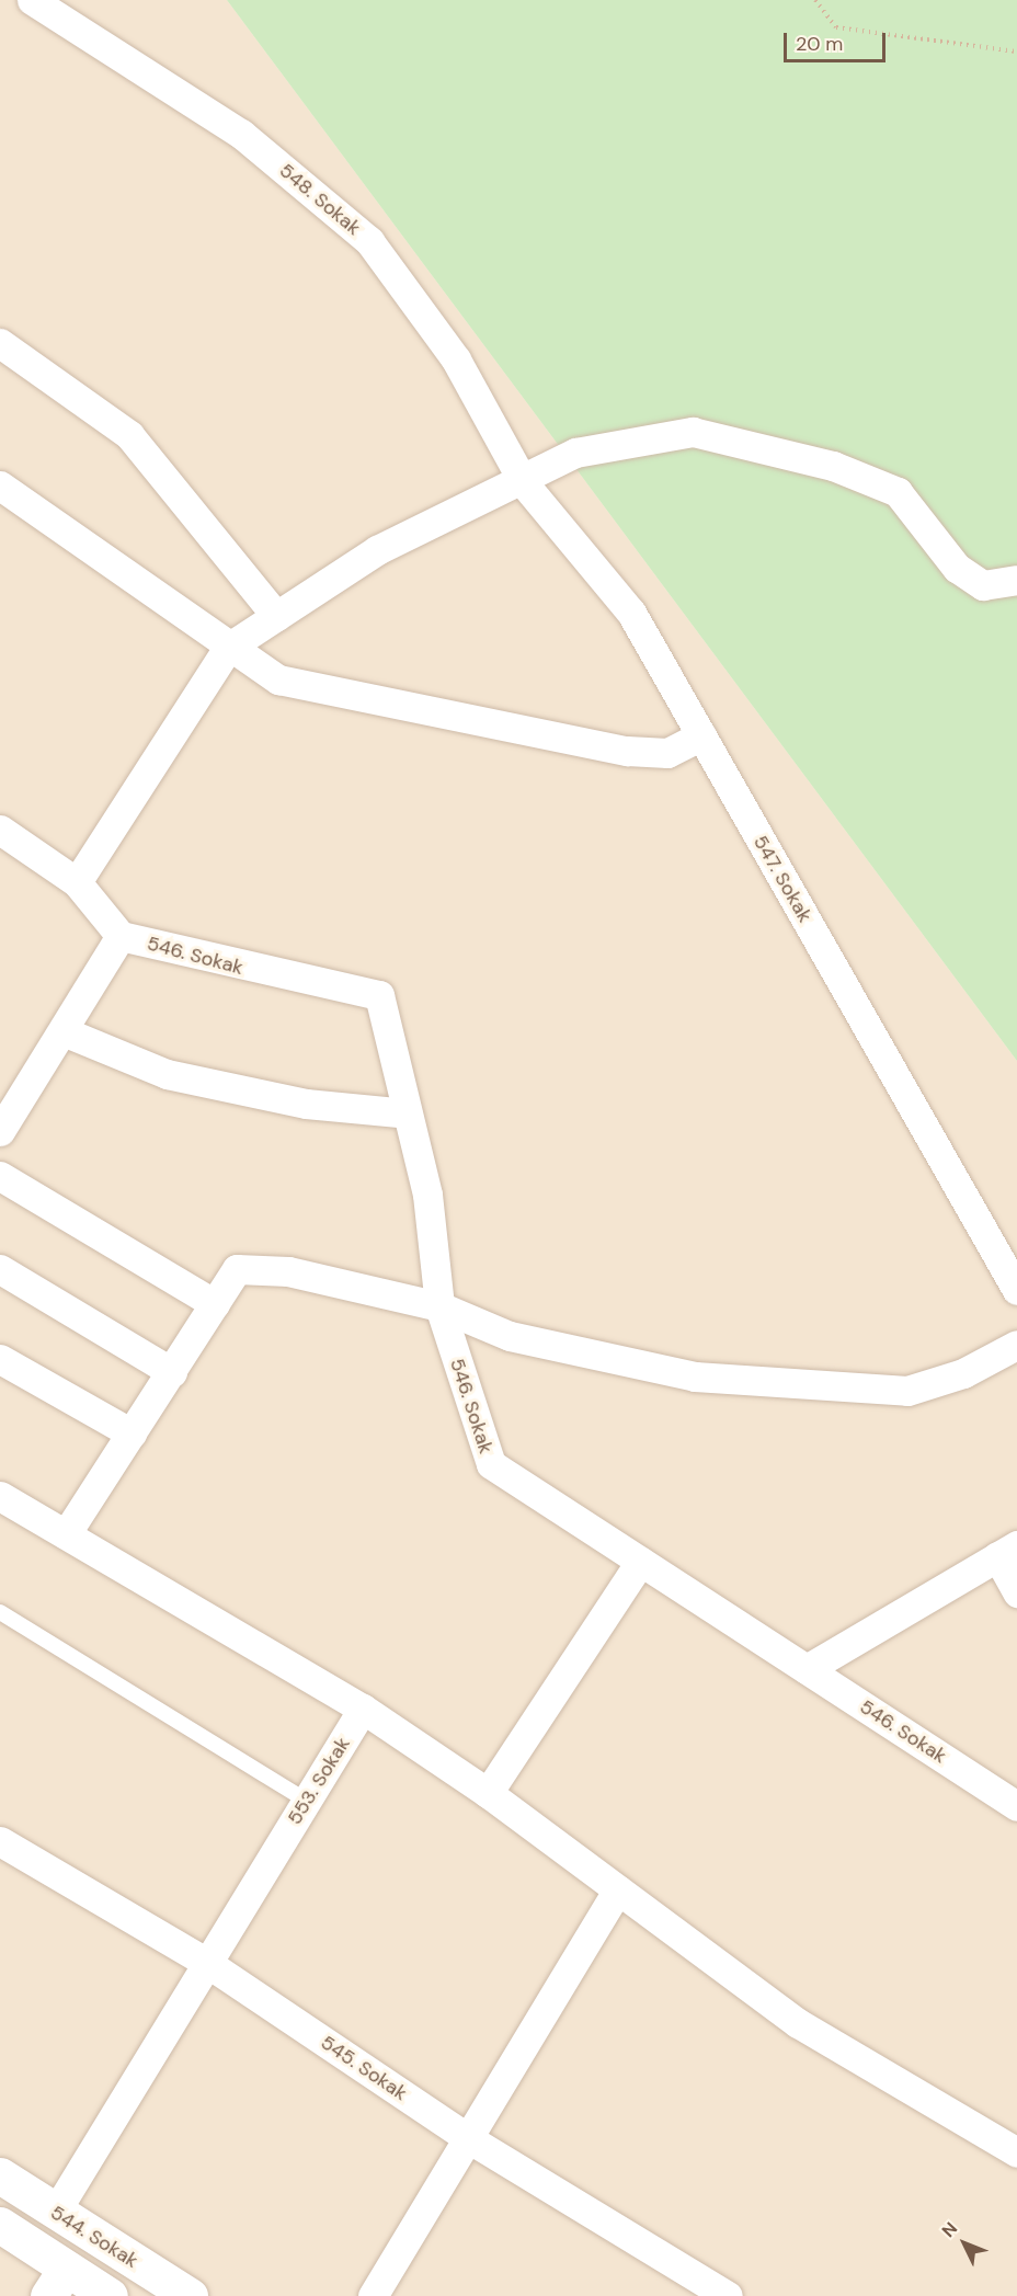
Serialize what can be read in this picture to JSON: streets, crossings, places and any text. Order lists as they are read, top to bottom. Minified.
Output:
{"streets":{"street":["548. Sokak","547. Sokak","546. Sokak","553. Sokak","545. Sokak","544. Sokak"]},"crossings":[["548. Sokak","547. Sokak"],["553. Sokak","545. Sokak"],["553. Sokak","544. Sokak"]],"scale_bar":"20 m","north":"top left"}
